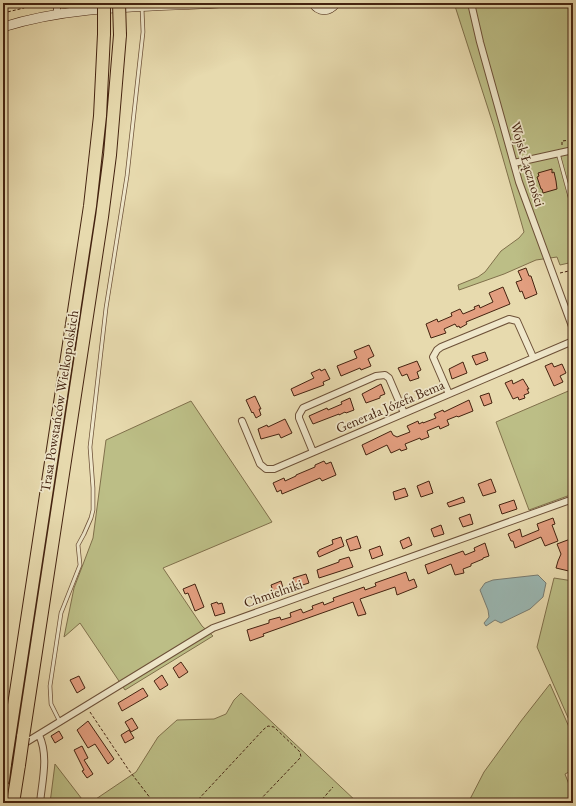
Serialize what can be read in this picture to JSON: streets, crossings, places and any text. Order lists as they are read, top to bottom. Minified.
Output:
{"streets":{"highway":["Trasa Powstańców Wielkopolskich"],"street":["Wojsk Łączności","Generała Józefa Bema","Chmielniki"]},"crossings":[["Trasa Powstańców Wielkopolskich","Chmielniki"]]}
